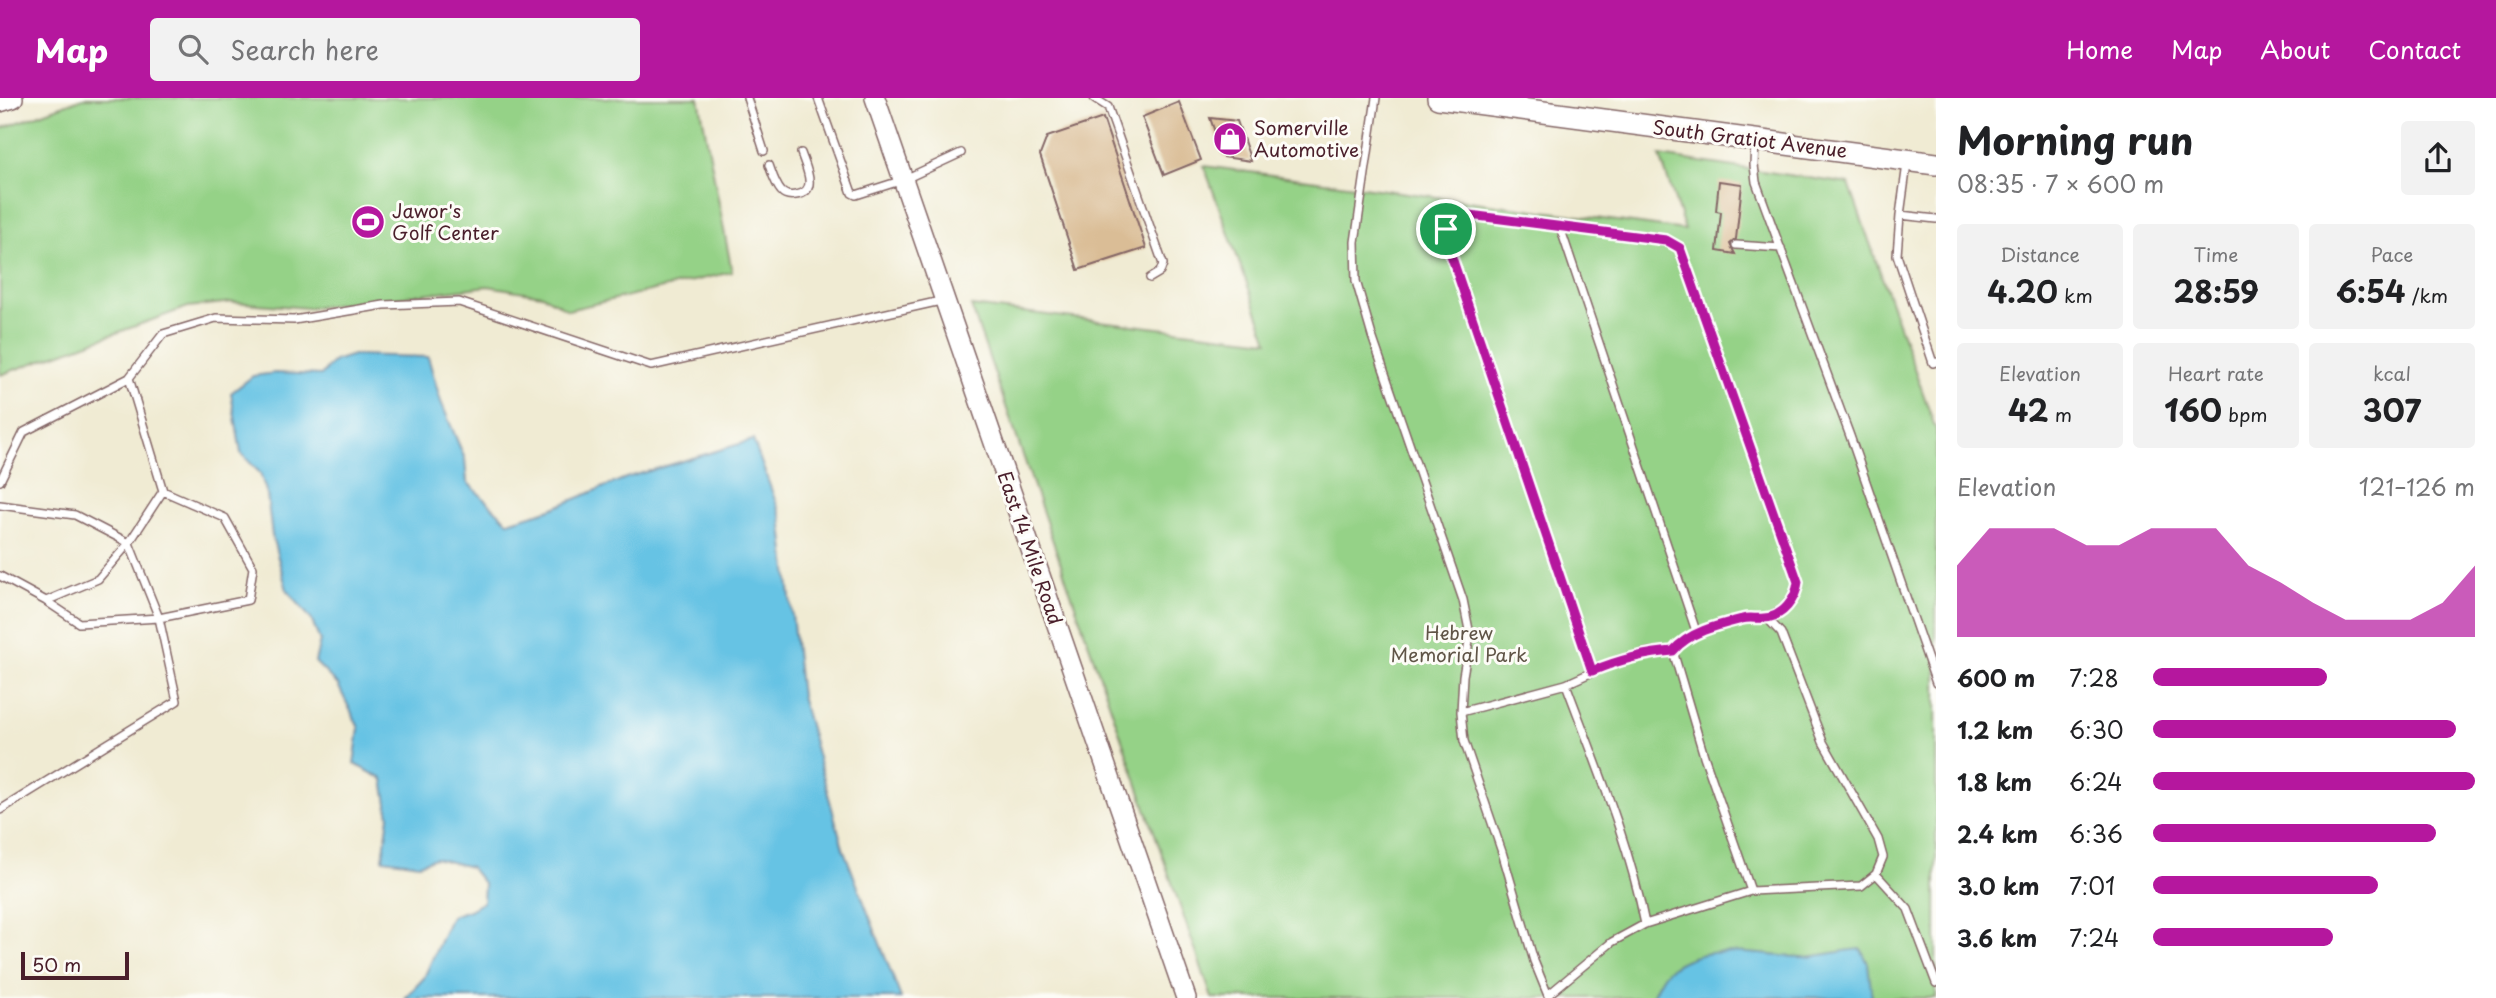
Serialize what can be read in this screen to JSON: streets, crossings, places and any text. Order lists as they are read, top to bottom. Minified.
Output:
{"streets":{"main road":["South Gratiot Avenue","East 14 Mile Road"]},"parks":["Hebrew Memorial Park"],"places":{"shop":["Somerville Automotive"],"sports":["Jawor's Golf Center"]},"scale_bar":"50 m","page":{"header":"Map","search":"Search here","nav":["Home","Map","About","Contact"],"heading":["Morning run","08:35 · 7 × 600 m"],"stats":[["Distance","4.20 km"],["Time","28:59"],["Pace","6:54 /km"],["Elevation","42 m"],["Heart rate","160 bpm"],["kcal","307"]],"chart":["Elevation","121–126 m"],"list":[{"name":"600 m","note":"7:28"},{"name":"1.2 km","note":"6:30"},{"name":"1.8 km","note":"6:24"},{"name":"2.4 km","note":"6:36"},{"name":"3.0 km","note":"7:01"},{"name":"3.6 km","note":"7:24"}],"scale":"50 m"}}
